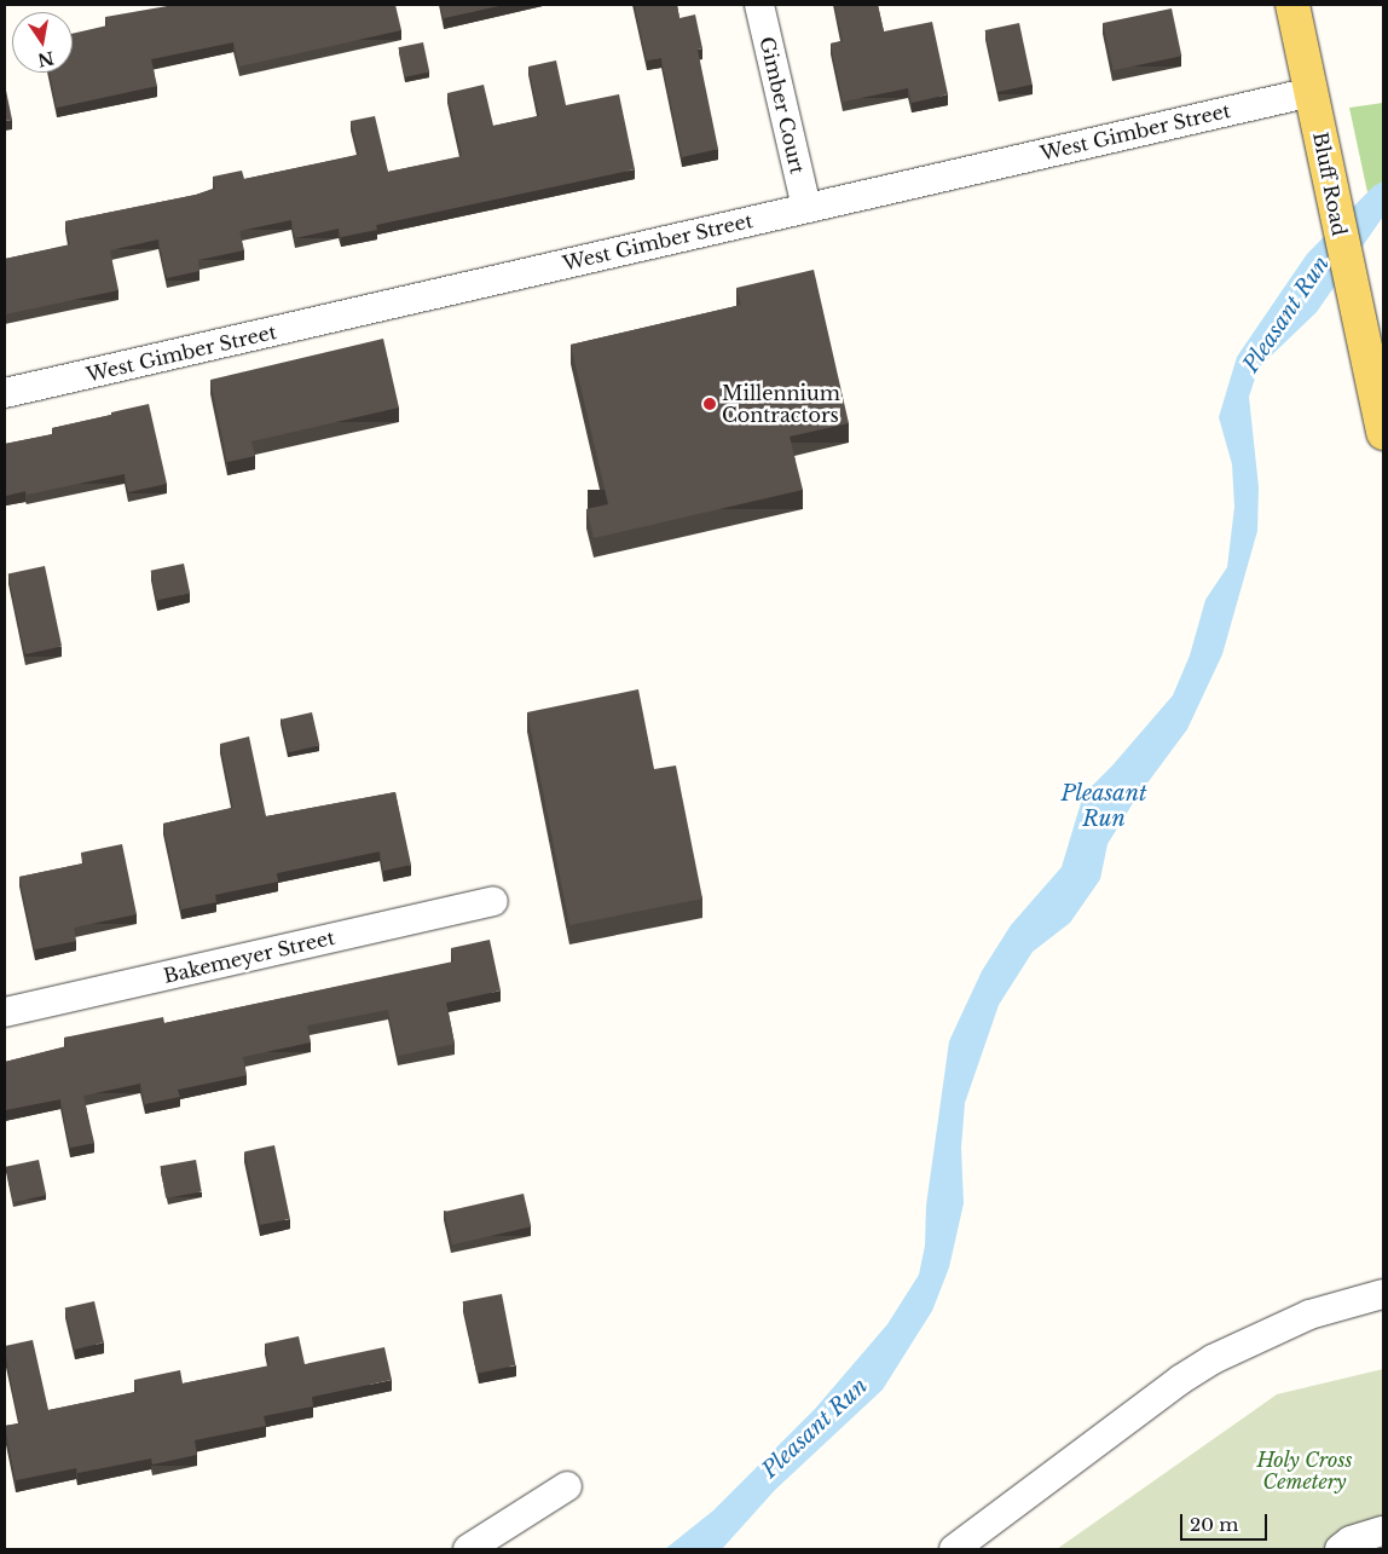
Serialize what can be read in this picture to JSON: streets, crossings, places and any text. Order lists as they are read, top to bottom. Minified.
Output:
{"streets":{"main road":["Bluff Road"],"street":["Gimber Court","West Gimber Street","Bakemeyer Street"]},"crossings":[["Gimber Court","West Gimber Street"],["West Gimber Street","Bluff Road"]],"water":["Pleasant Run"],"parks":["Holy Cross Cemetery"],"places":["Millennium Contractors"],"scale_bar":"20 m","north":"bottom"}
